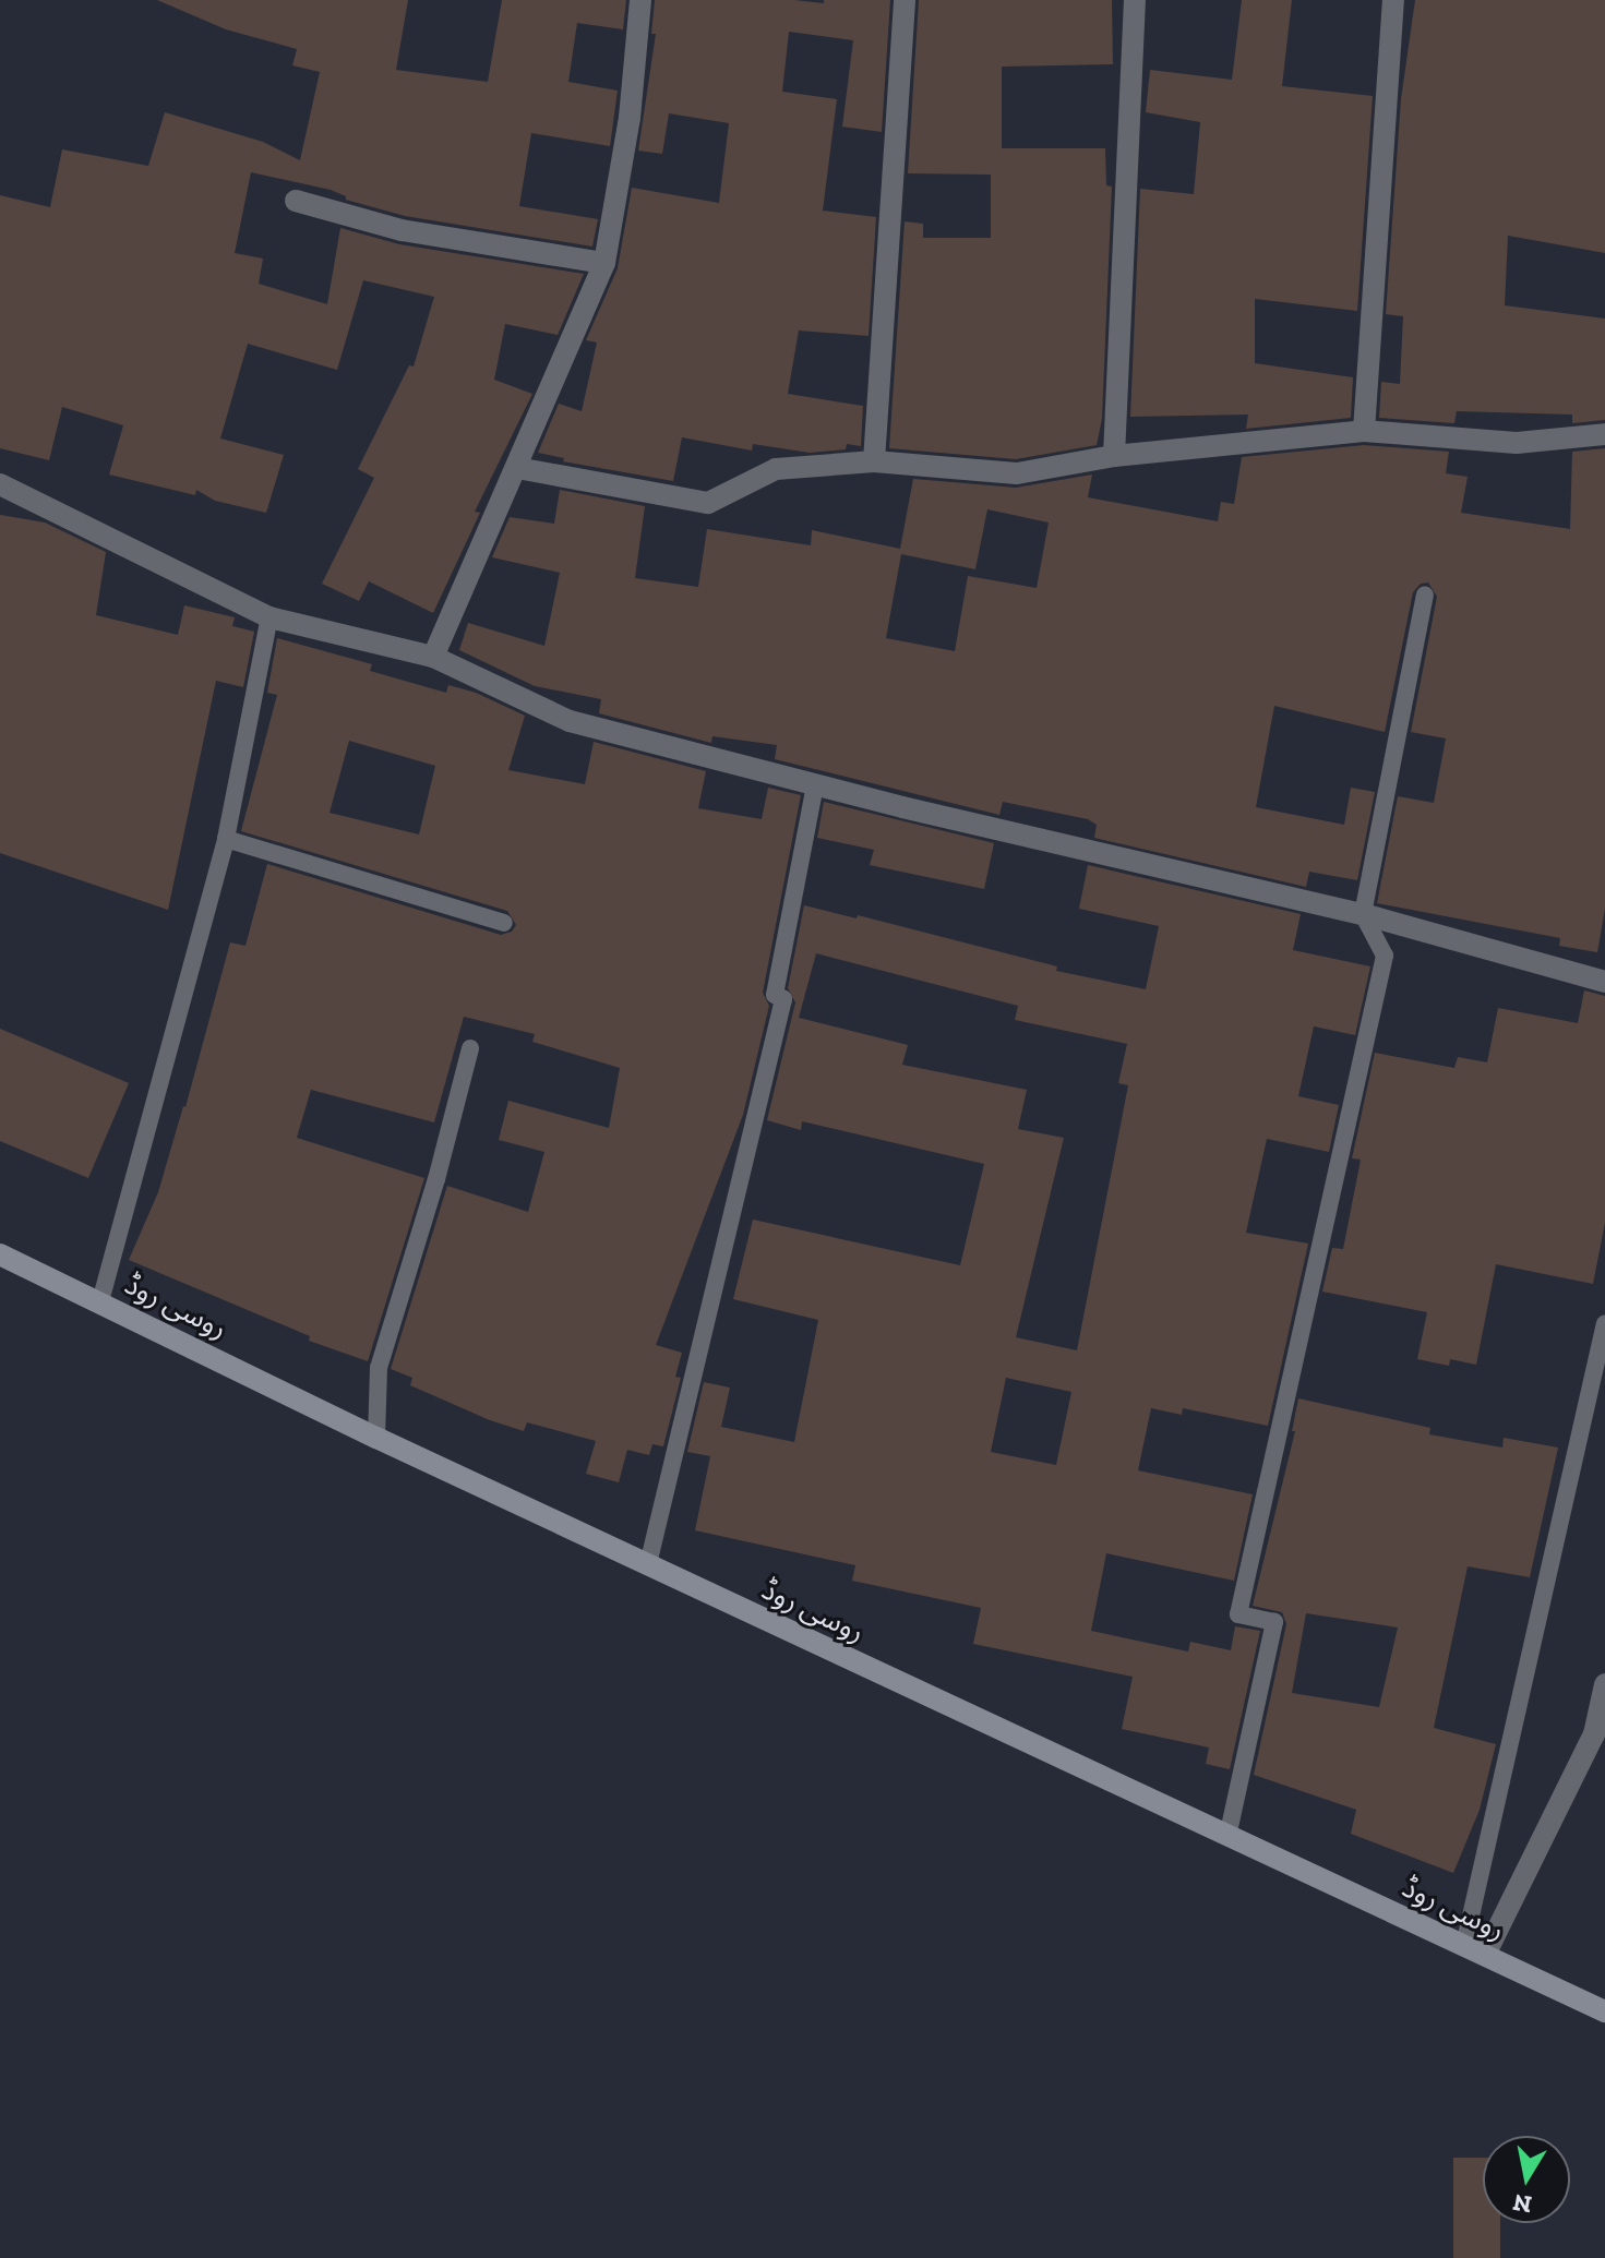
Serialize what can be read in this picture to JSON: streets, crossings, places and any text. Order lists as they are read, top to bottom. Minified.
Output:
{"streets":{"main road":["روسی روڈ"]},"north":"bottom"}
